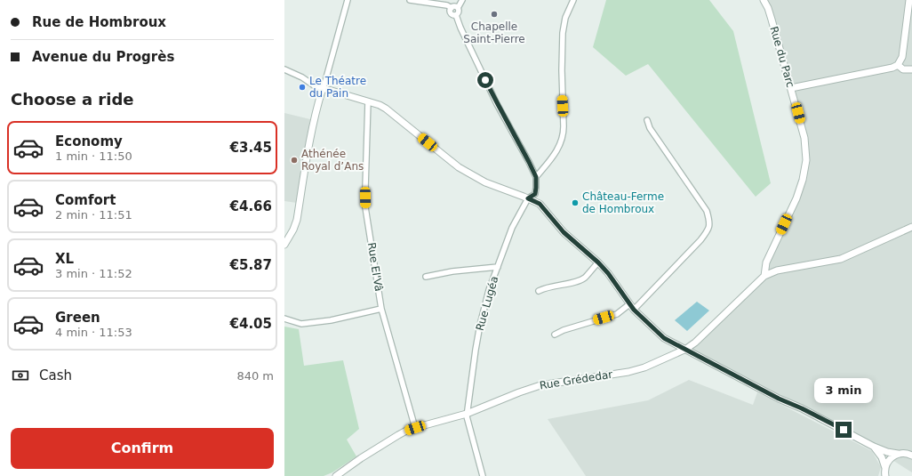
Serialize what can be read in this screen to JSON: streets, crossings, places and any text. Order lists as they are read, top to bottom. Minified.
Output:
{"streets":{"street":["Rue du Parc","Rue El'Vâ","Rue Lugéa","Rue Grédedar"]},"crossings":[["Rue du Parc","Rue Grédedar"],["Rue El'Vâ","Rue Grédedar"],["Rue Lugéa","Rue Grédedar"]],"places":["Chapelle Saint-Pierre","Le Théatre du Pain","Athénée Royal d’Ans","Château-Ferme de Hombroux"],"page":{"banner":["Rue de Hombroux","Avenue du Progrès"],"heading":"Choose a ride","list":[{"name":"Economy","note":"1 min · 11:50","value":"€3.45"},{"name":"Comfort","note":"2 min · 11:51","value":"€4.66"},{"name":"XL","note":"3 min · 11:52","value":"€5.87"},{"name":"Green","note":"4 min · 11:53","value":"€4.05"}],"pay":["Cash","840 m"],"bubble":"3 min","buttons":"Confirm"}}
